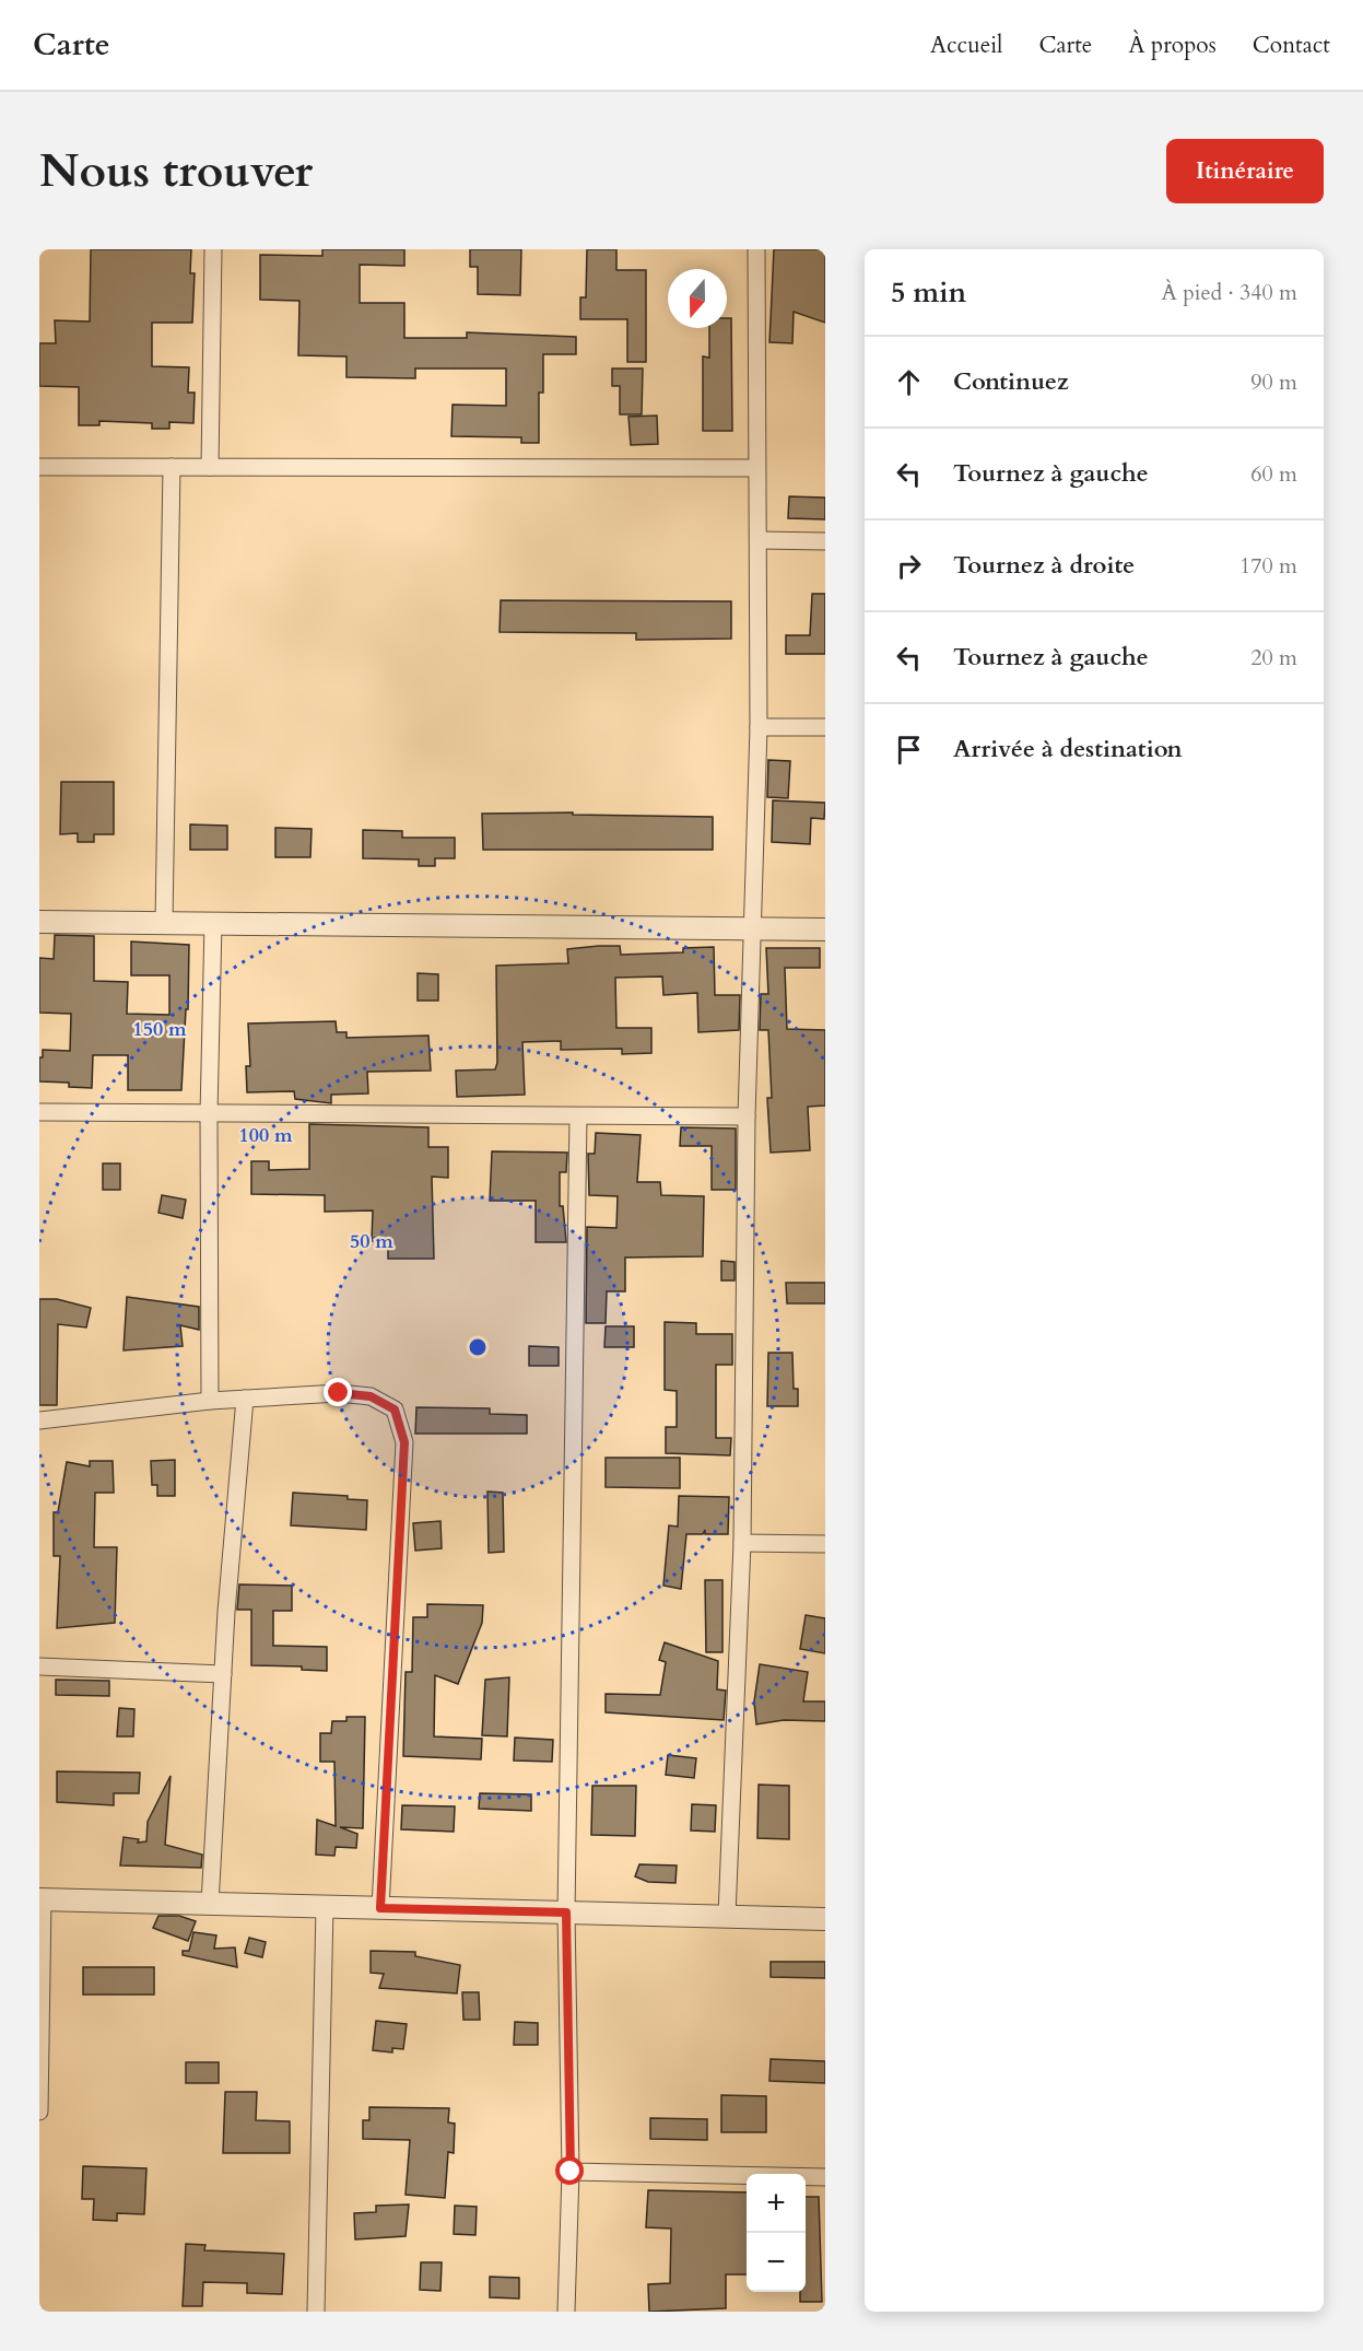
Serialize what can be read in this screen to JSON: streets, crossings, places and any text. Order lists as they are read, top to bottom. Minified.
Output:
{"north":"bottom","page":{"header":"Carte","nav":["Accueil","Carte","À propos","Contact"],"buttons":"Itinéraire","title":"Nous trouver","heading":["5 min","À pied · 340 m"],"list":[["Continuez","90 m"],["Tournez à gauche","60 m"],["Tournez à droite","170 m"],["Tournez à gauche","20 m"],"Arrivée à destination"],"map_buttons":["+","−"]},"rings":["150 m","100 m","50 m"]}
